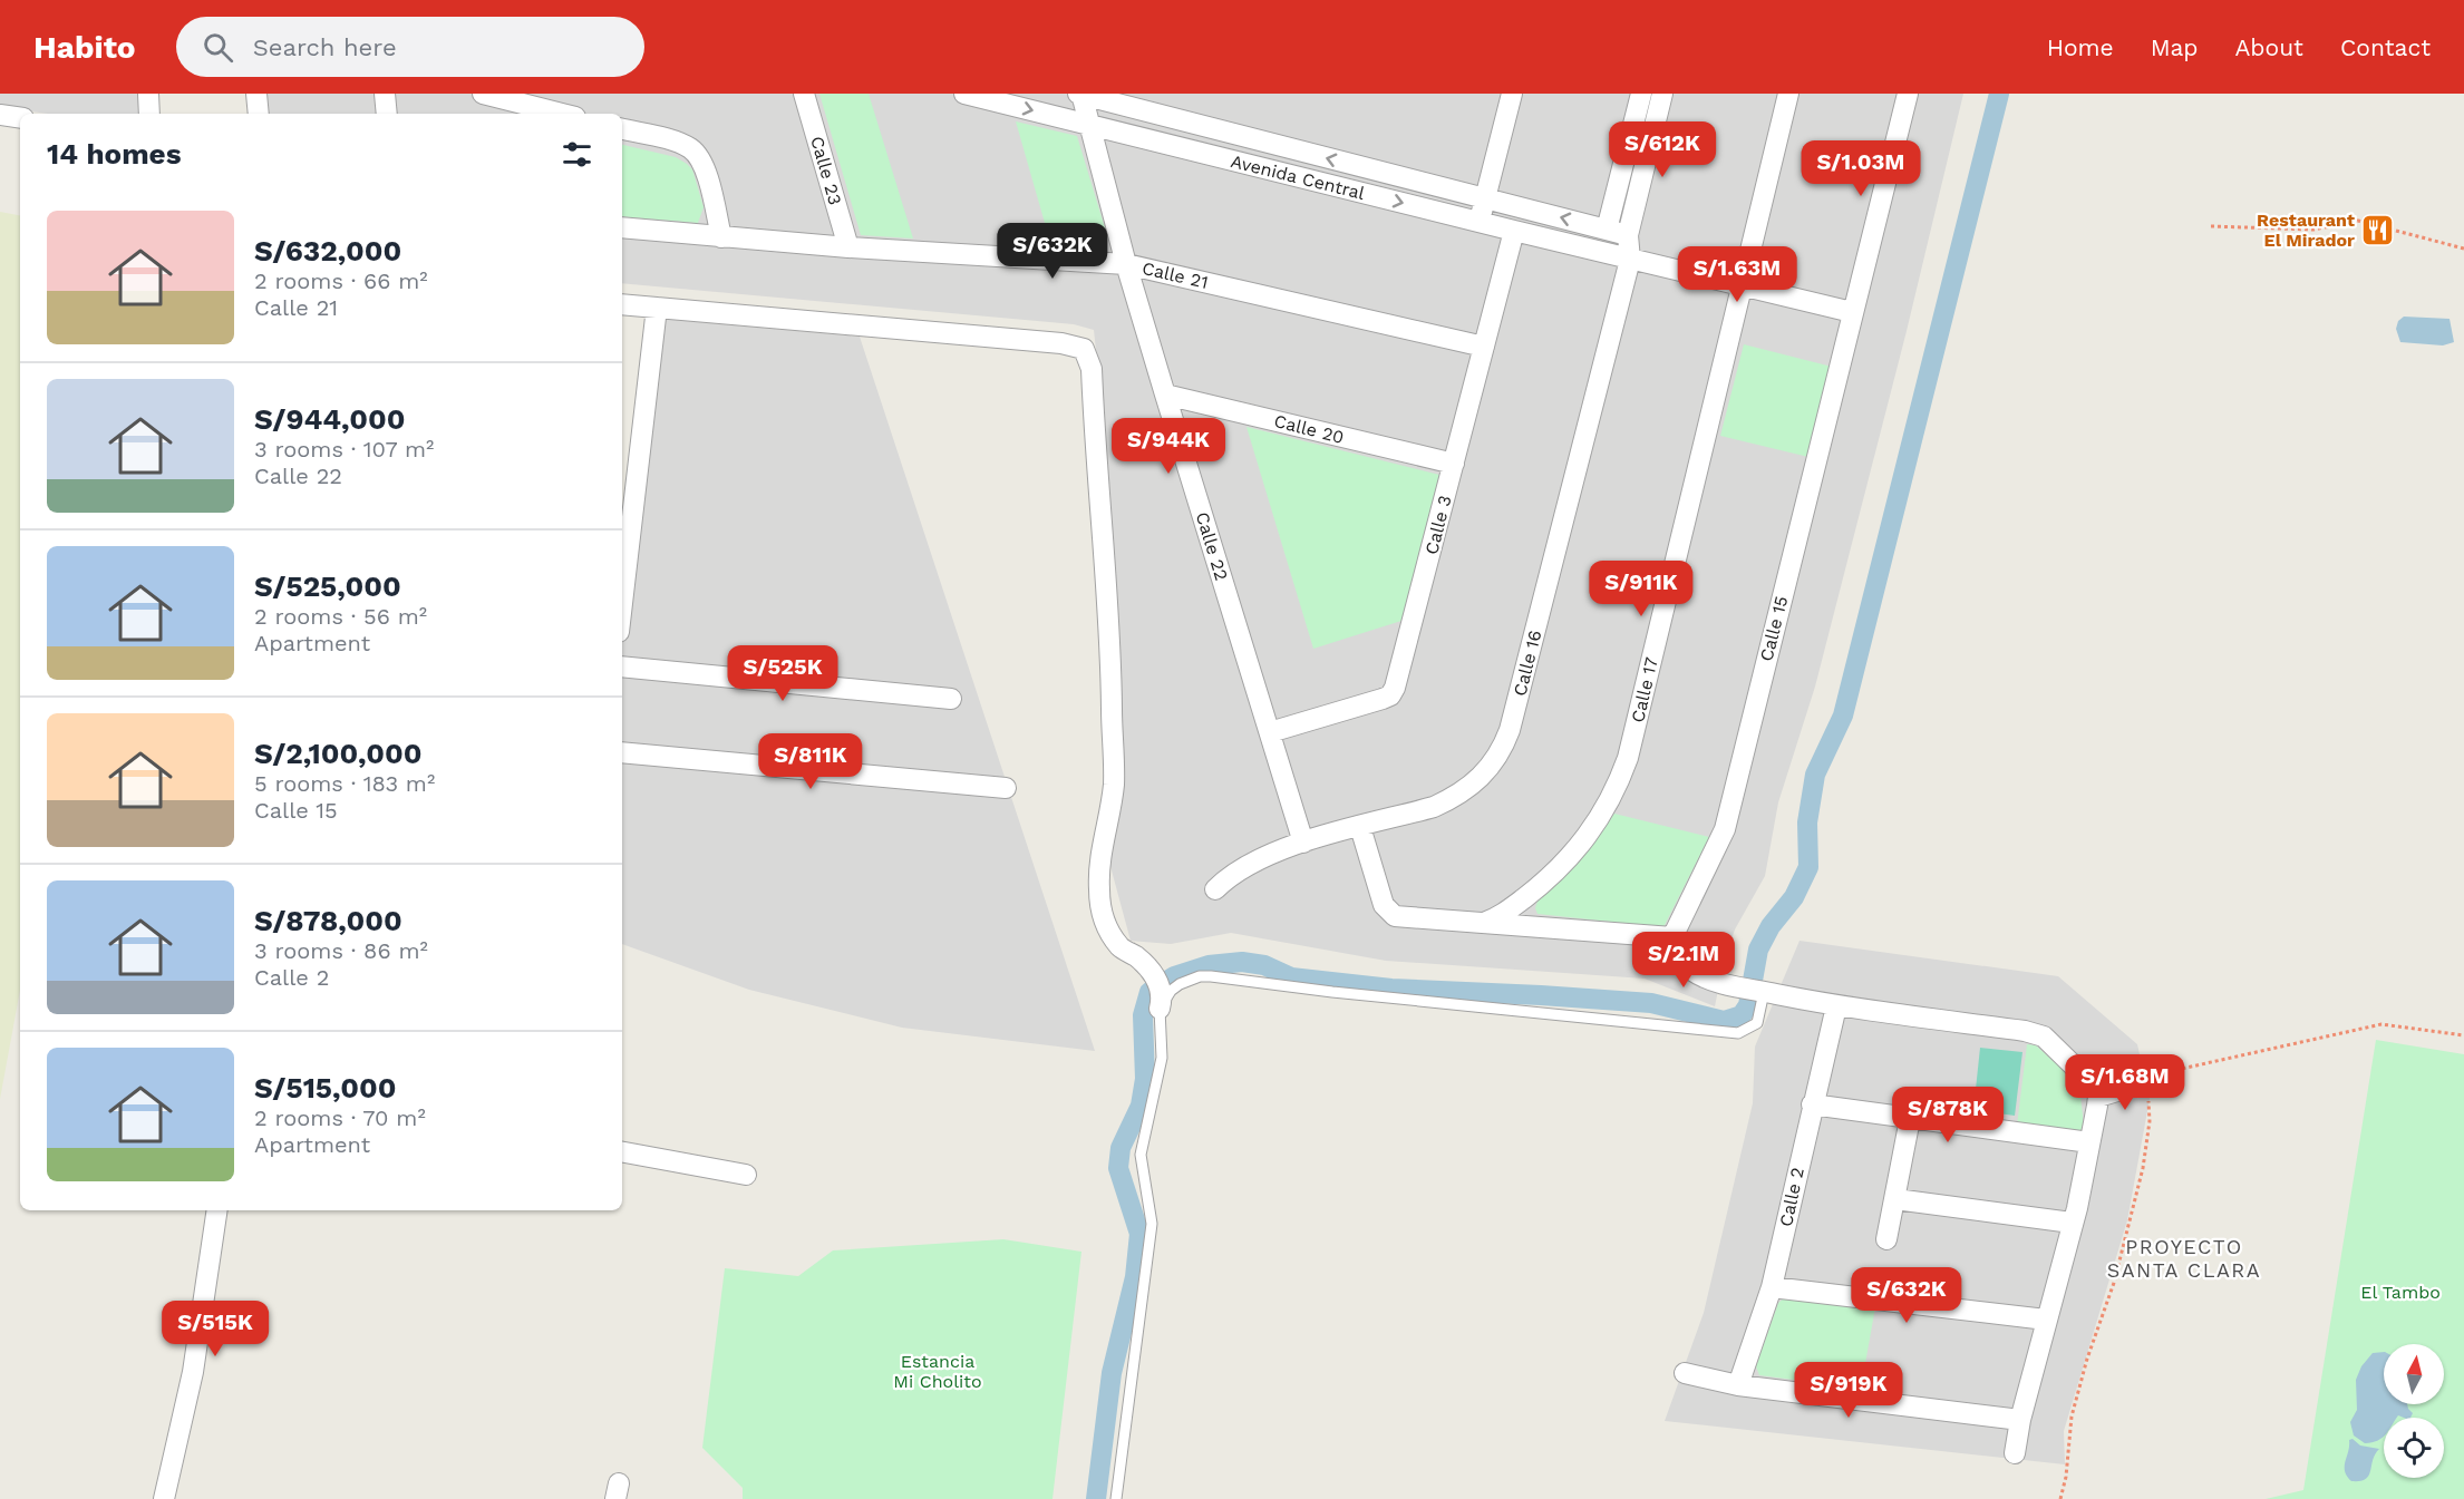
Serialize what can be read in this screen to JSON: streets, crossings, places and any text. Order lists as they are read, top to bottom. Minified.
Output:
{"streets":{"street":["Calle 23","Avenida Central","Calle 21","Calle 20","Calle 3","Calle 22","Calle 15","Calle 16","Calle 17","Calle 2"]},"crossings":[["Calle 23","Calle 21"],["Avenida Central","Calle 3"],["Avenida Central","Calle 22"],["Avenida Central","Calle 15"],["Avenida Central","Calle 16"],["Avenida Central","Calle 17"],["Calle 21","Calle 3"],["Calle 21","Calle 22"],["Calle 20","Calle 3"],["Calle 20","Calle 22"],["Calle 3","Calle 22"],["Calle 22","Calle 16"]],"districts":["PROYECTO SANTA CLARA"],"parks":["El Tambo","Estancia Mi Cholito"],"places":{"restaurant":["Restaurant El Mirador"]},"north":"top","page":{"header":"Habito","search":"Search here","nav":["Home","Map","About","Contact"],"heading":"14 homes","price":["S/612K","S/1.03M","S/632K","S/1.63M","S/944K","S/911K","S/525K","S/811K","S/2.1M","S/1.68M","S/878K","S/632K","S/515K","S/919K"],"list":[{"name":"S/632,000","note":"2 rooms · 66 m² · Calle 21"},{"name":"S/944,000","note":"3 rooms · 107 m² · Calle 22"},{"name":"S/525,000","note":"2 rooms · 56 m² · Apartment"},{"name":"S/2,100,000","note":"5 rooms · 183 m² · Calle 15"},{"name":"S/878,000","note":"3 rooms · 86 m² · Calle 2"},{"name":"S/515,000","note":"2 rooms · 70 m² · Apartment"}]}}
